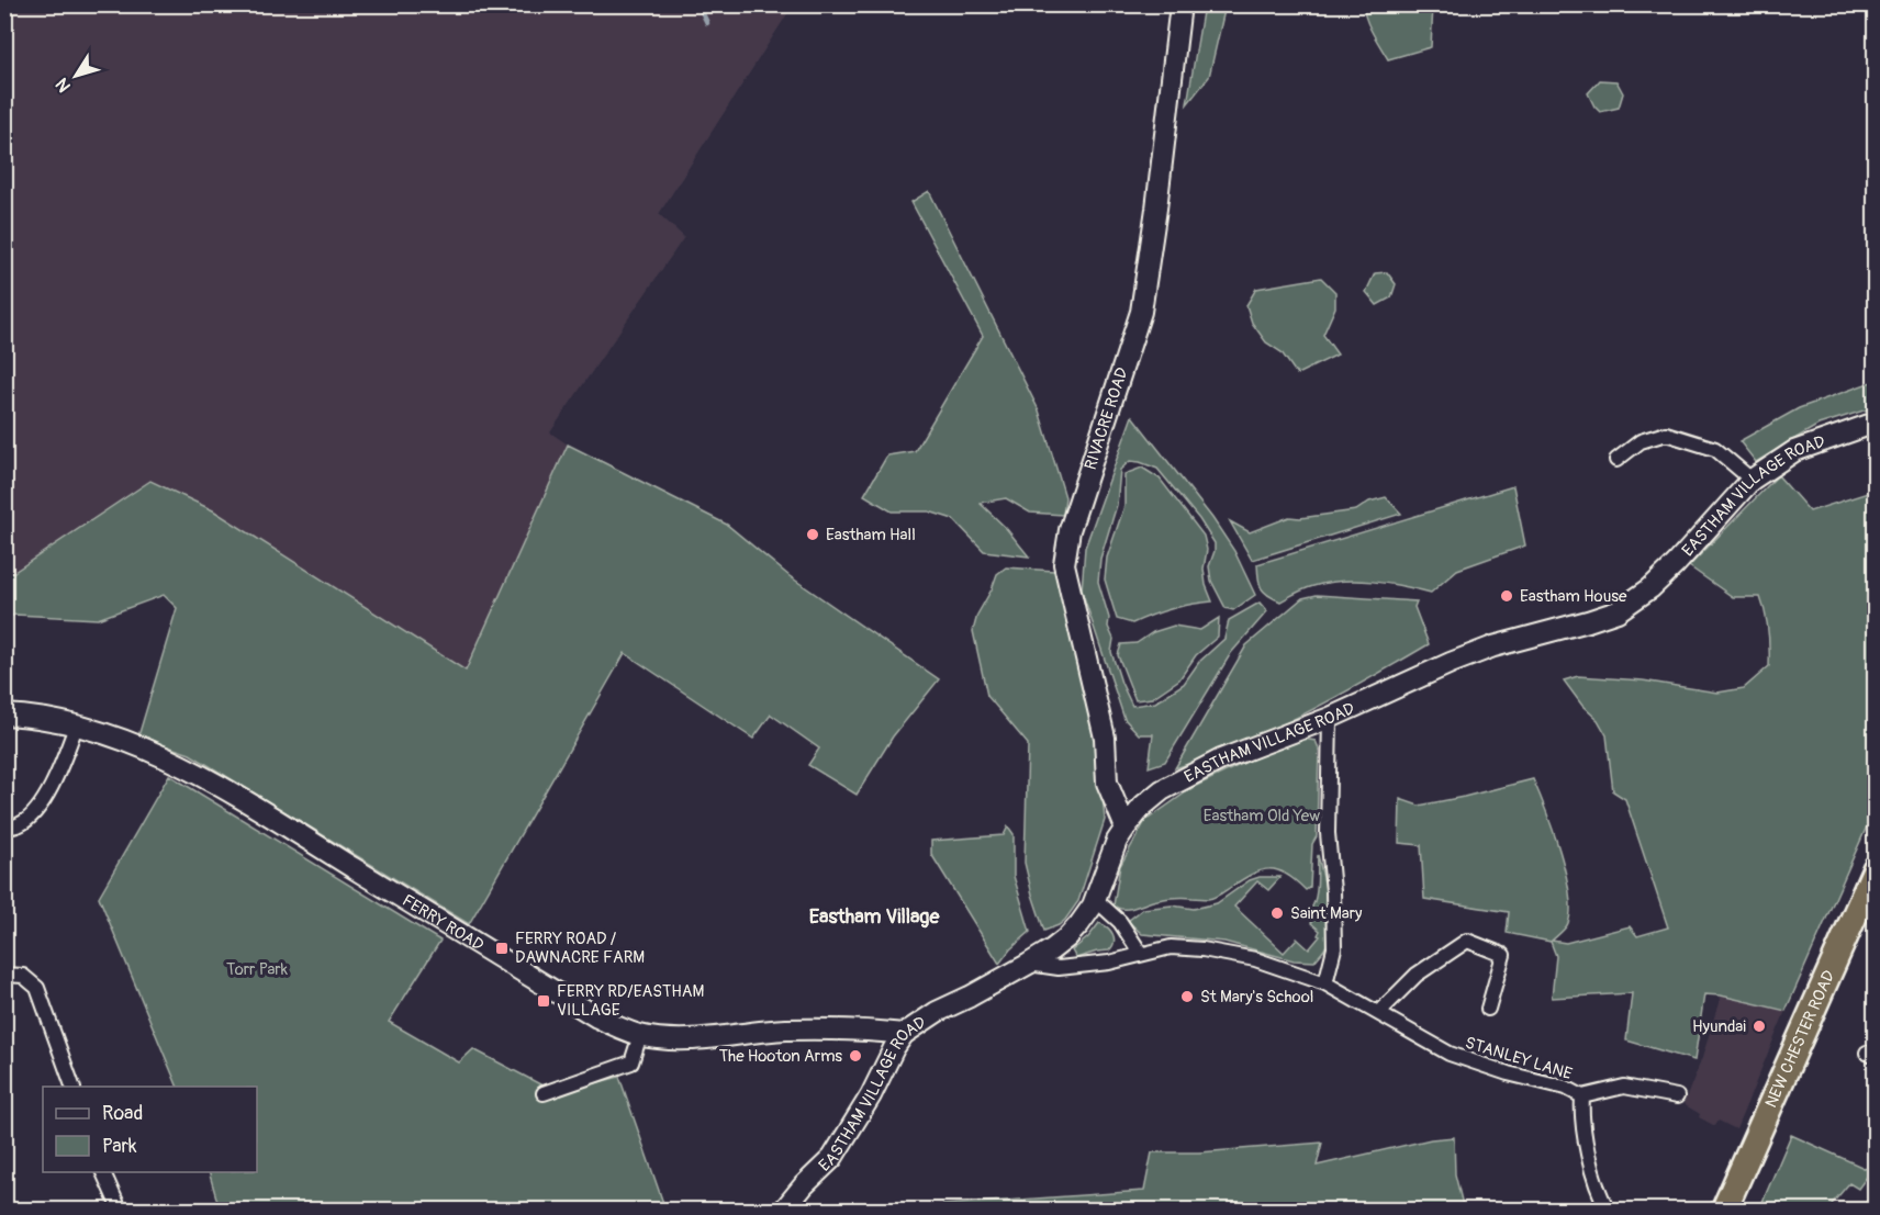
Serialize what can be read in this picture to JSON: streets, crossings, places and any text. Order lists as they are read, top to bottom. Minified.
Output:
{"streets":{"highway":["NEW CHESTER ROAD"],"main road":["RIVACRE ROAD","EASTHAM VILLAGE ROAD","FERRY ROAD"],"street":["STANLEY LANE"]},"crossings":[["RIVACRE ROAD","EASTHAM VILLAGE ROAD"],["EASTHAM VILLAGE ROAD","FERRY ROAD"],["EASTHAM VILLAGE ROAD","STANLEY LANE"]],"districts":["Eastham Village"],"parks":["Eastham Old Yew","Torr Park"],"places":{"other":["Eastham Hall","Eastham House","Saint Mary","St Mary's School","Hyundai","The Hooton Arms"],"transit":["FERRY ROAD / DAWNACRE FARM","FERRY RD/EASTHAM VILLAGE"]},"legend":["Road","Park"],"north":"bottom left"}
